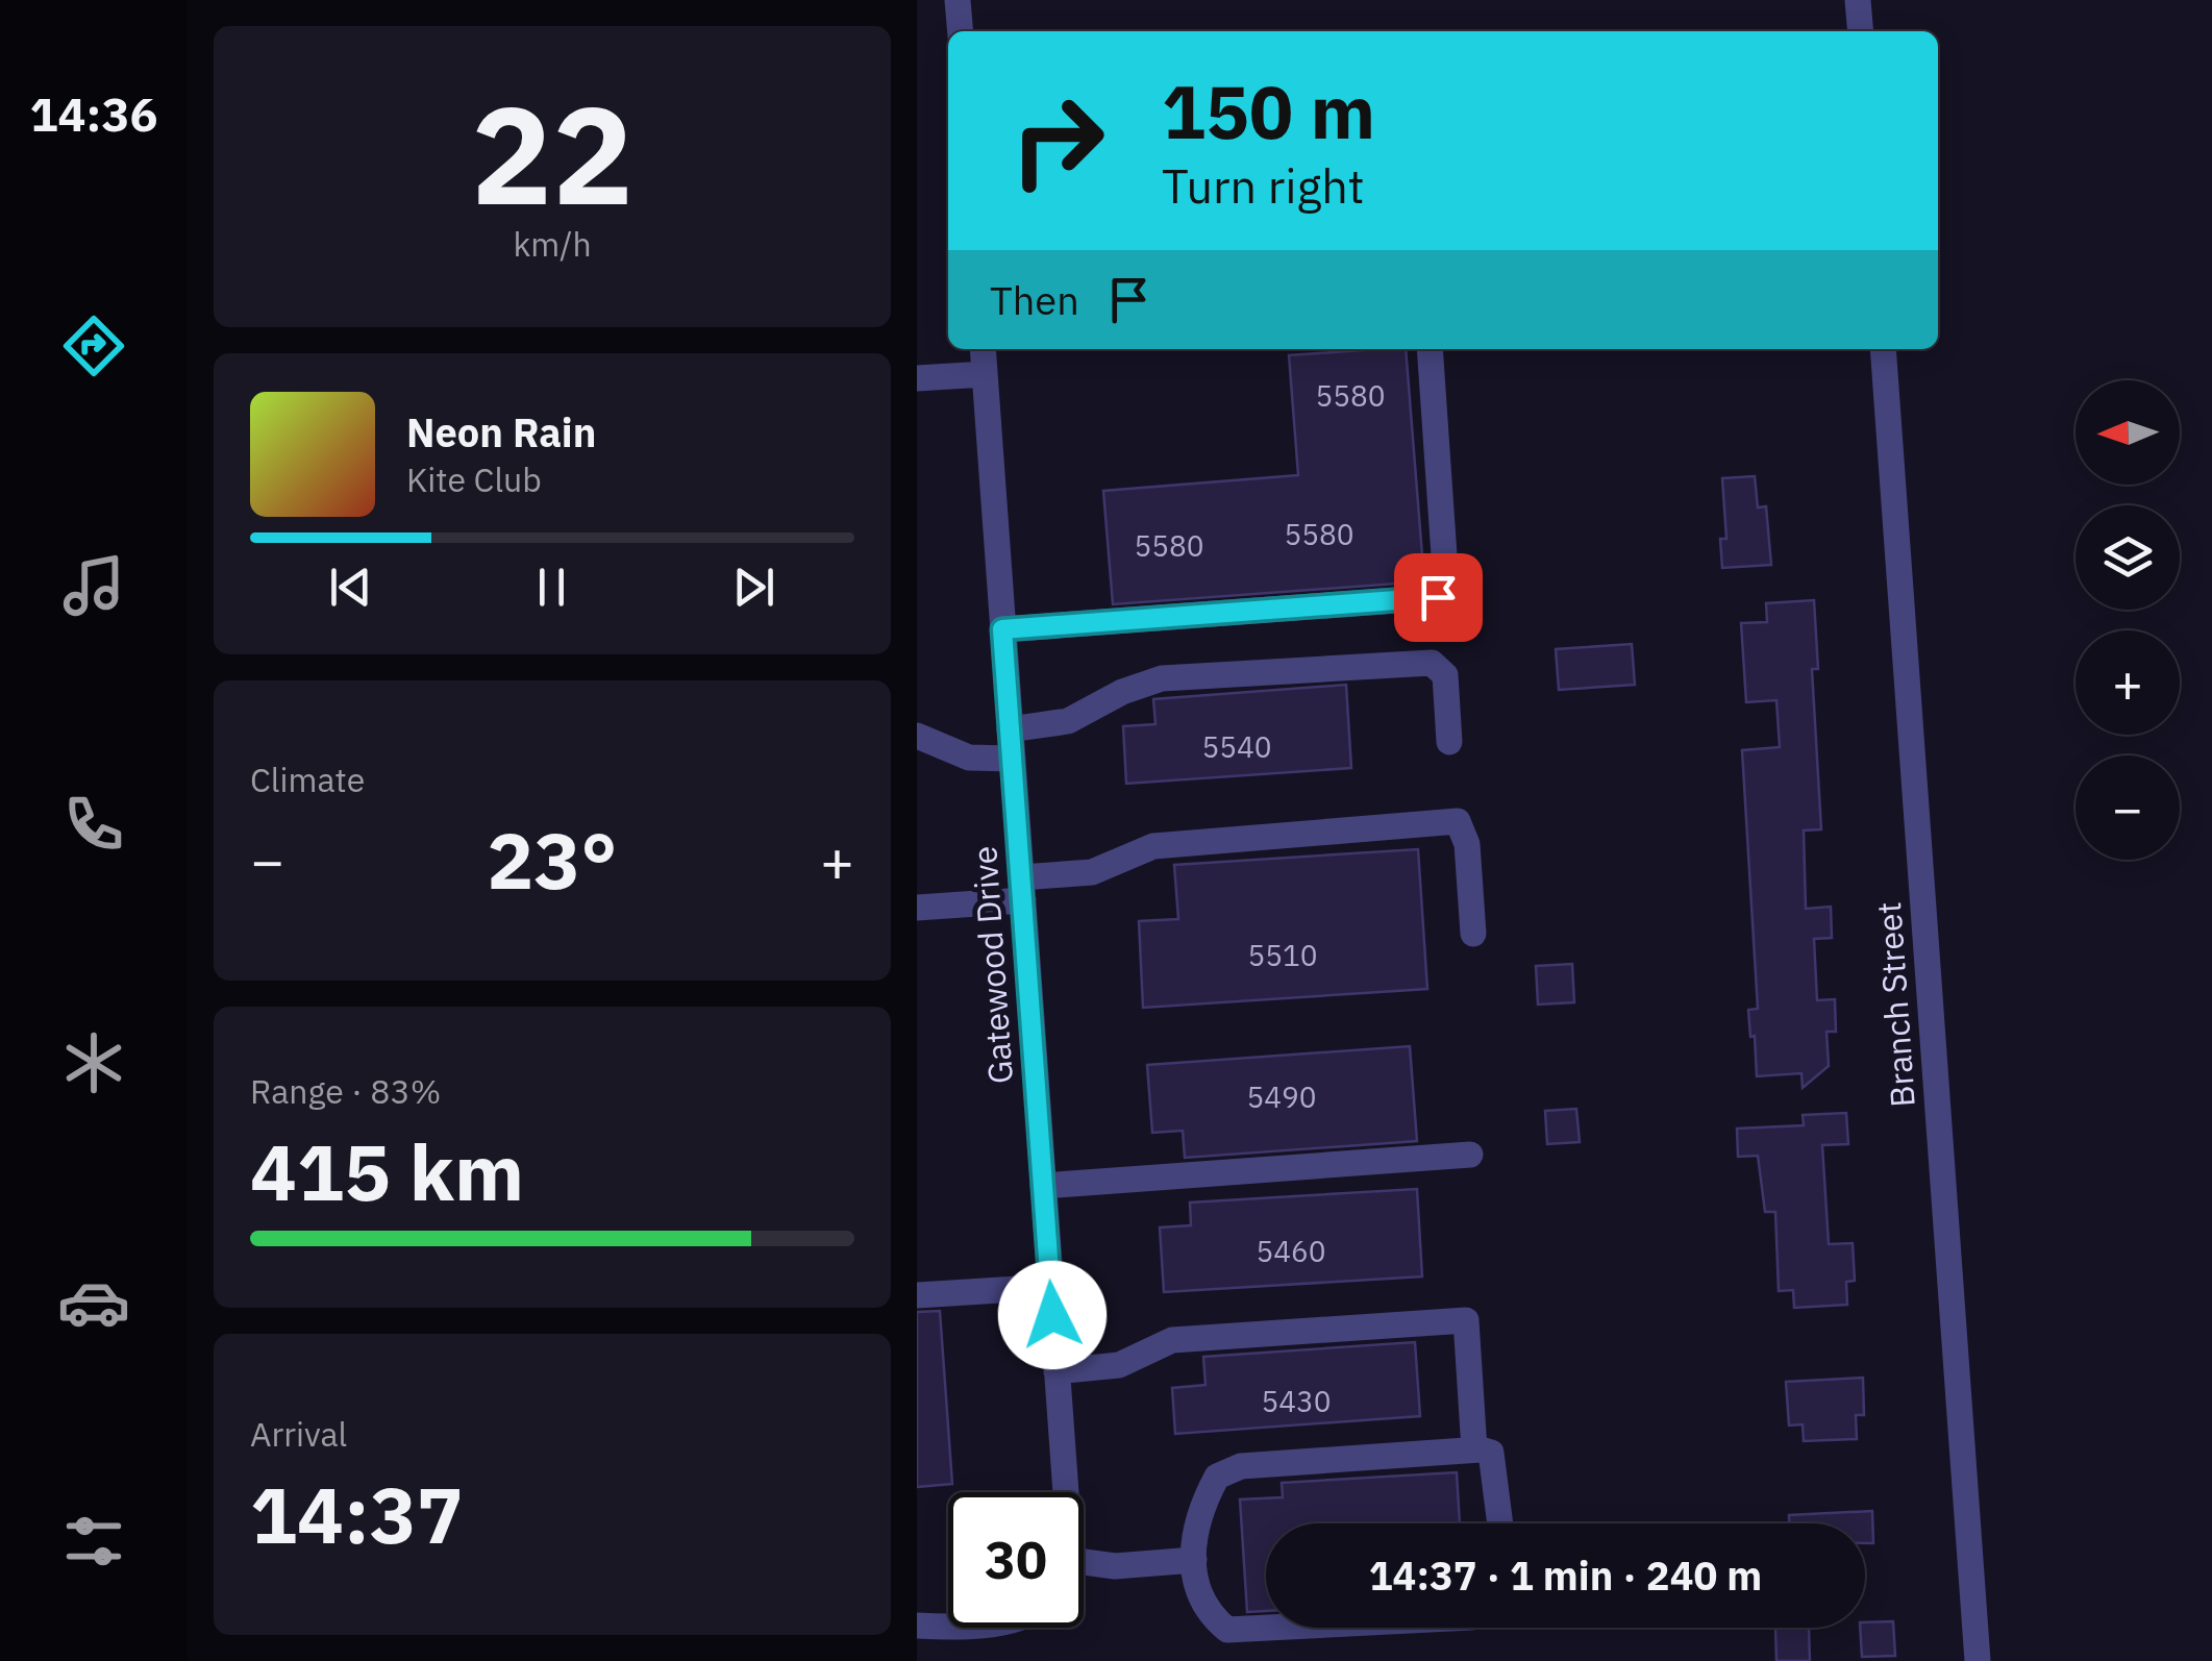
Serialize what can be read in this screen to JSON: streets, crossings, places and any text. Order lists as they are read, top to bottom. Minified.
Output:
{"streets":{"street":["Gatewood Drive","Branch Street"]},"house_numbers":["5580","5580","5580","5540","5510","5490","5460","5430"],"north":"left","page":{"tabs":"14:36","tile":[["22","km/h"],"Climate",["Range · 83%","415 km"],["Arrival","14:37"]],"turn":["150 m","Turn right"],"then":"Then","map_buttons":["+","−"],"song":["Neon Rain","Kite Club"],"heat":["−","23°","+"],"limit":"30","trip":"14:37 · 1 min · 240 m"}}
